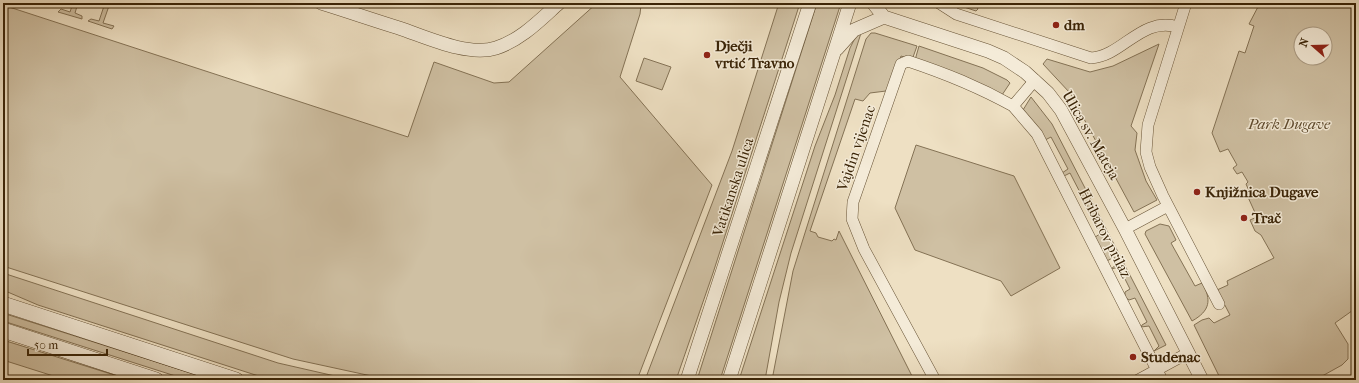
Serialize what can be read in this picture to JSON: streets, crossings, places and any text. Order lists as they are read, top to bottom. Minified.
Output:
{"streets":{"street":["Ulica sv. Mateja","Vajdin vijenac","Vatikanska ulica","Hribarov prilaz"]},"crossings":[["Vajdin vijenac","Hribarov prilaz"]],"parks":["Park Dugave"],"places":["dm","Dječji vrtić Travno","Knjižnica Dugave","Trač","Studenac"],"scale_bar":"50 m","north":"left"}
